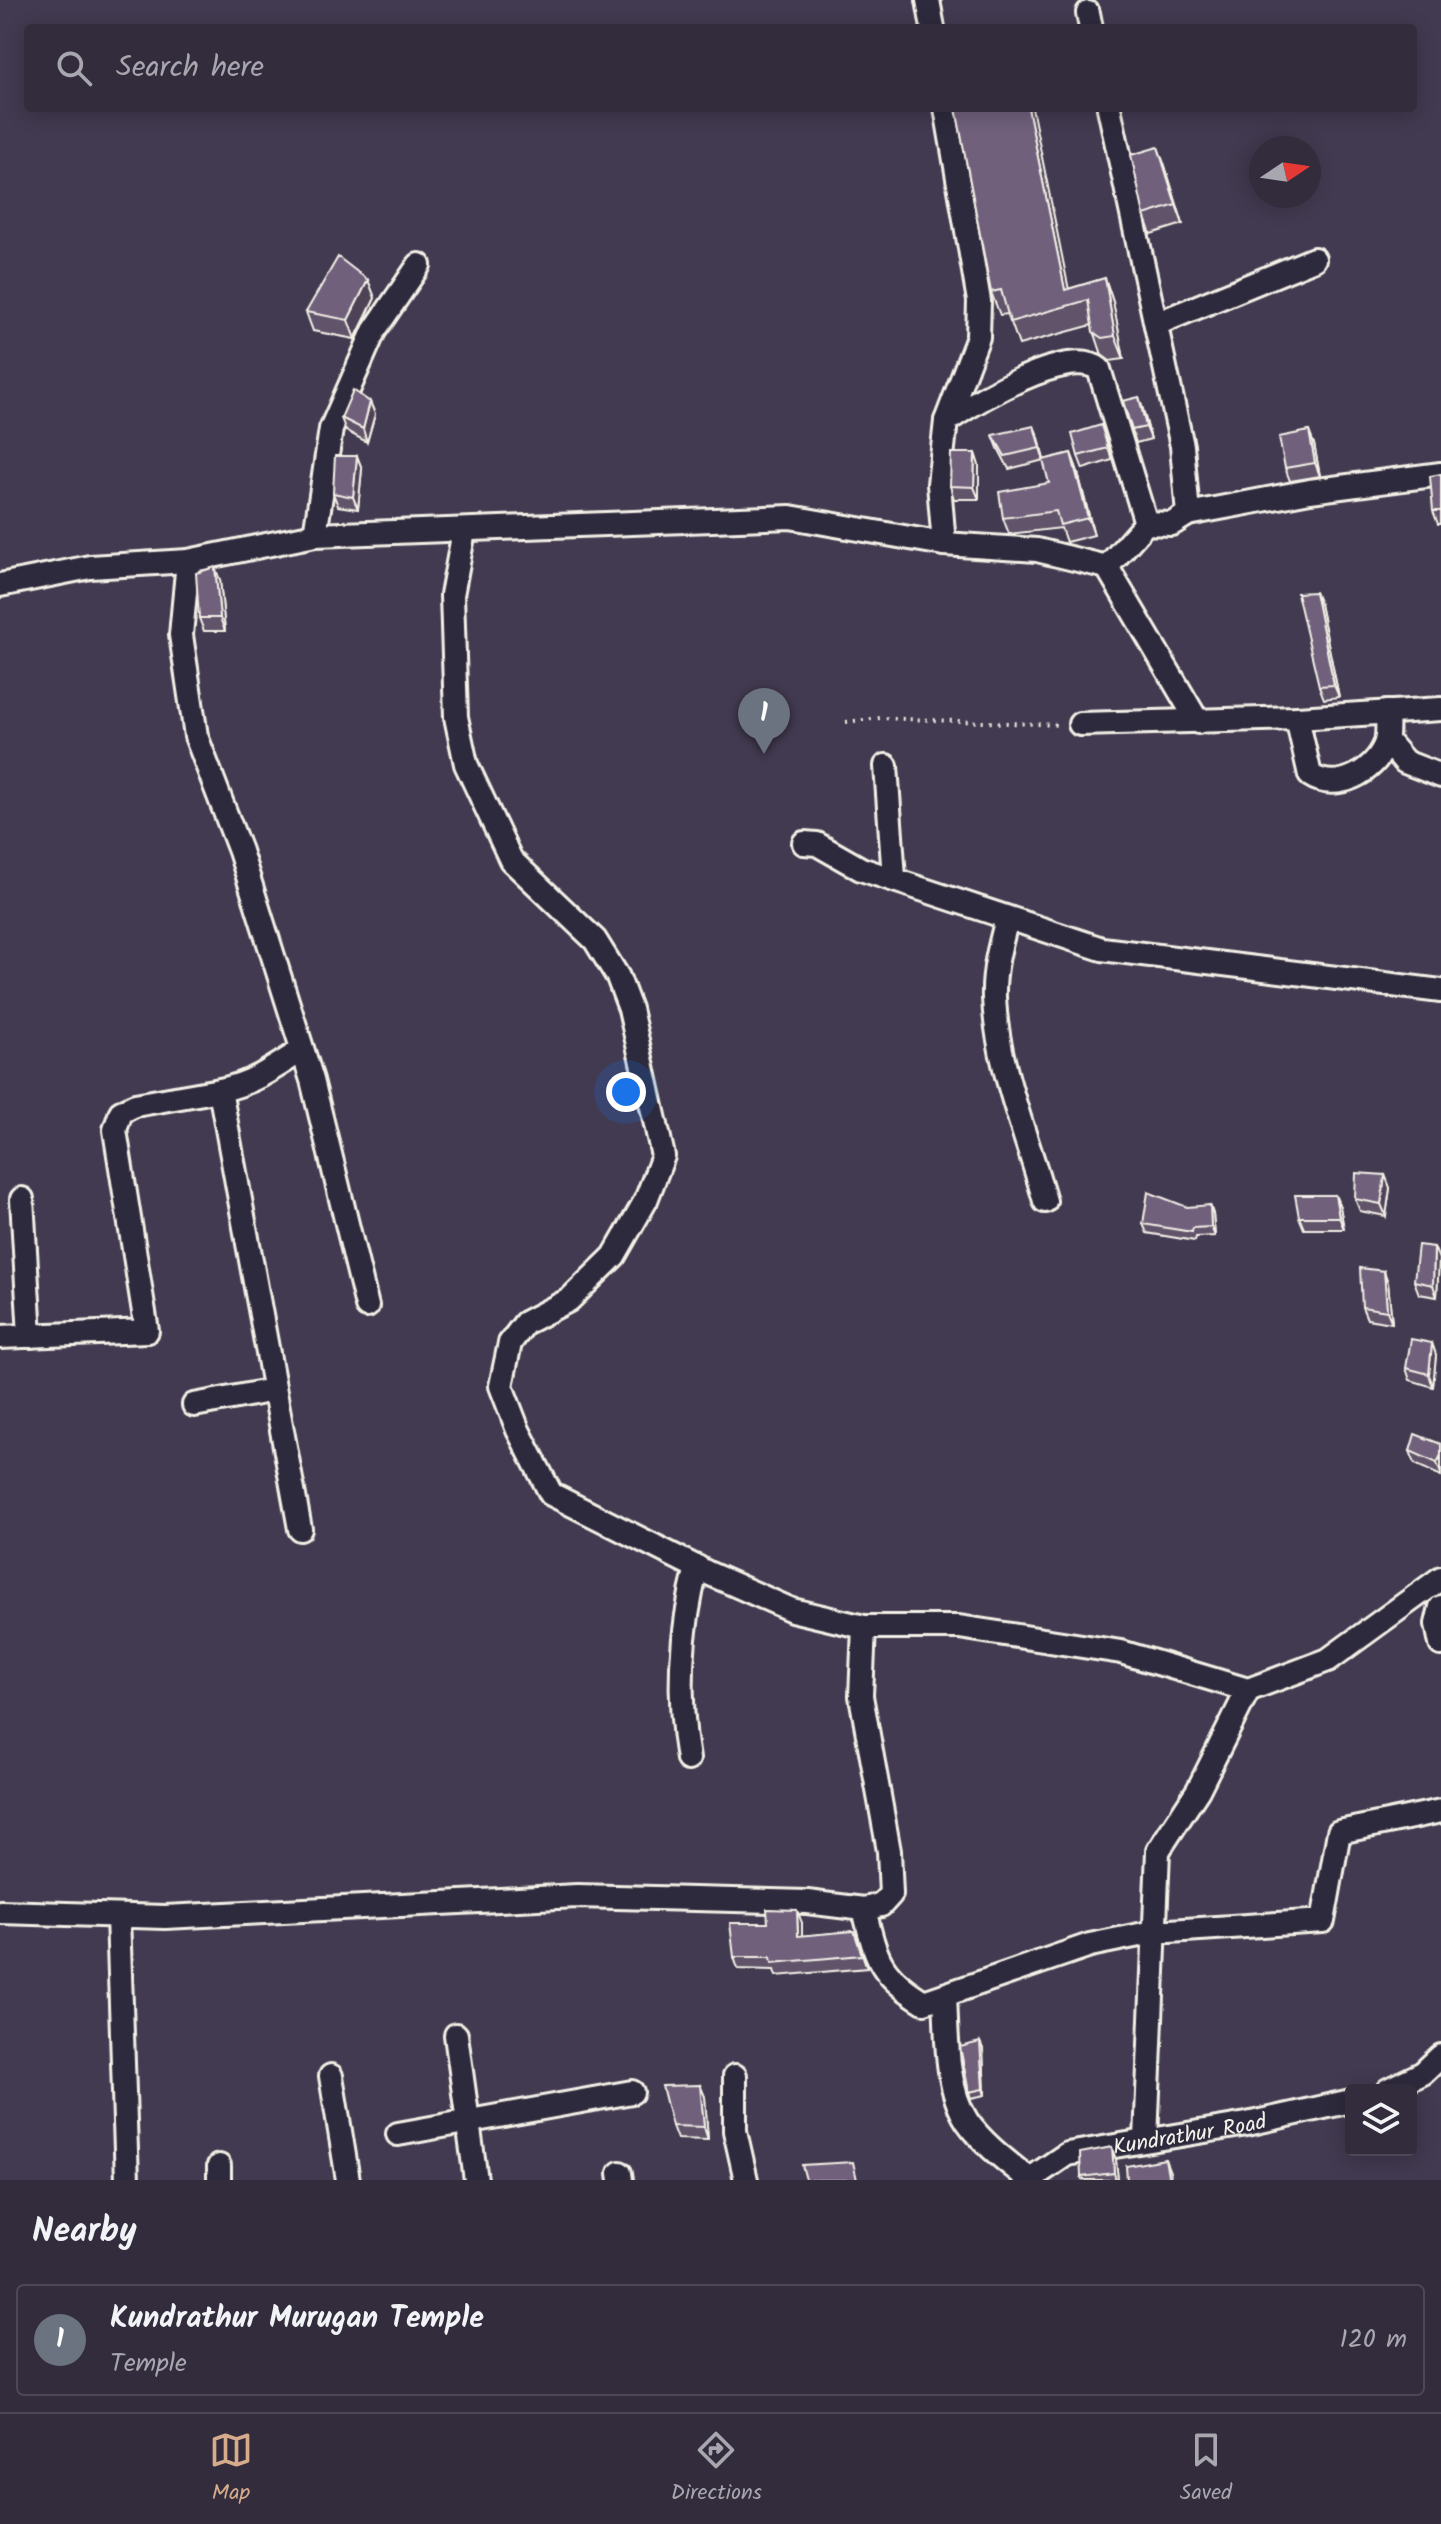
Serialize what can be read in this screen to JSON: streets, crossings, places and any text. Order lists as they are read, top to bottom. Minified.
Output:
{"streets":{"street":["Kundrathur Road"]},"north":"right","page":{"search":"Search here","pins":"1","heading":"Nearby","list":[{"mark":"1","name":"Kundrathur Murugan Temple","note":"Temple","value":"120 m"}],"nav":["Map","Directions","Saved"]}}
